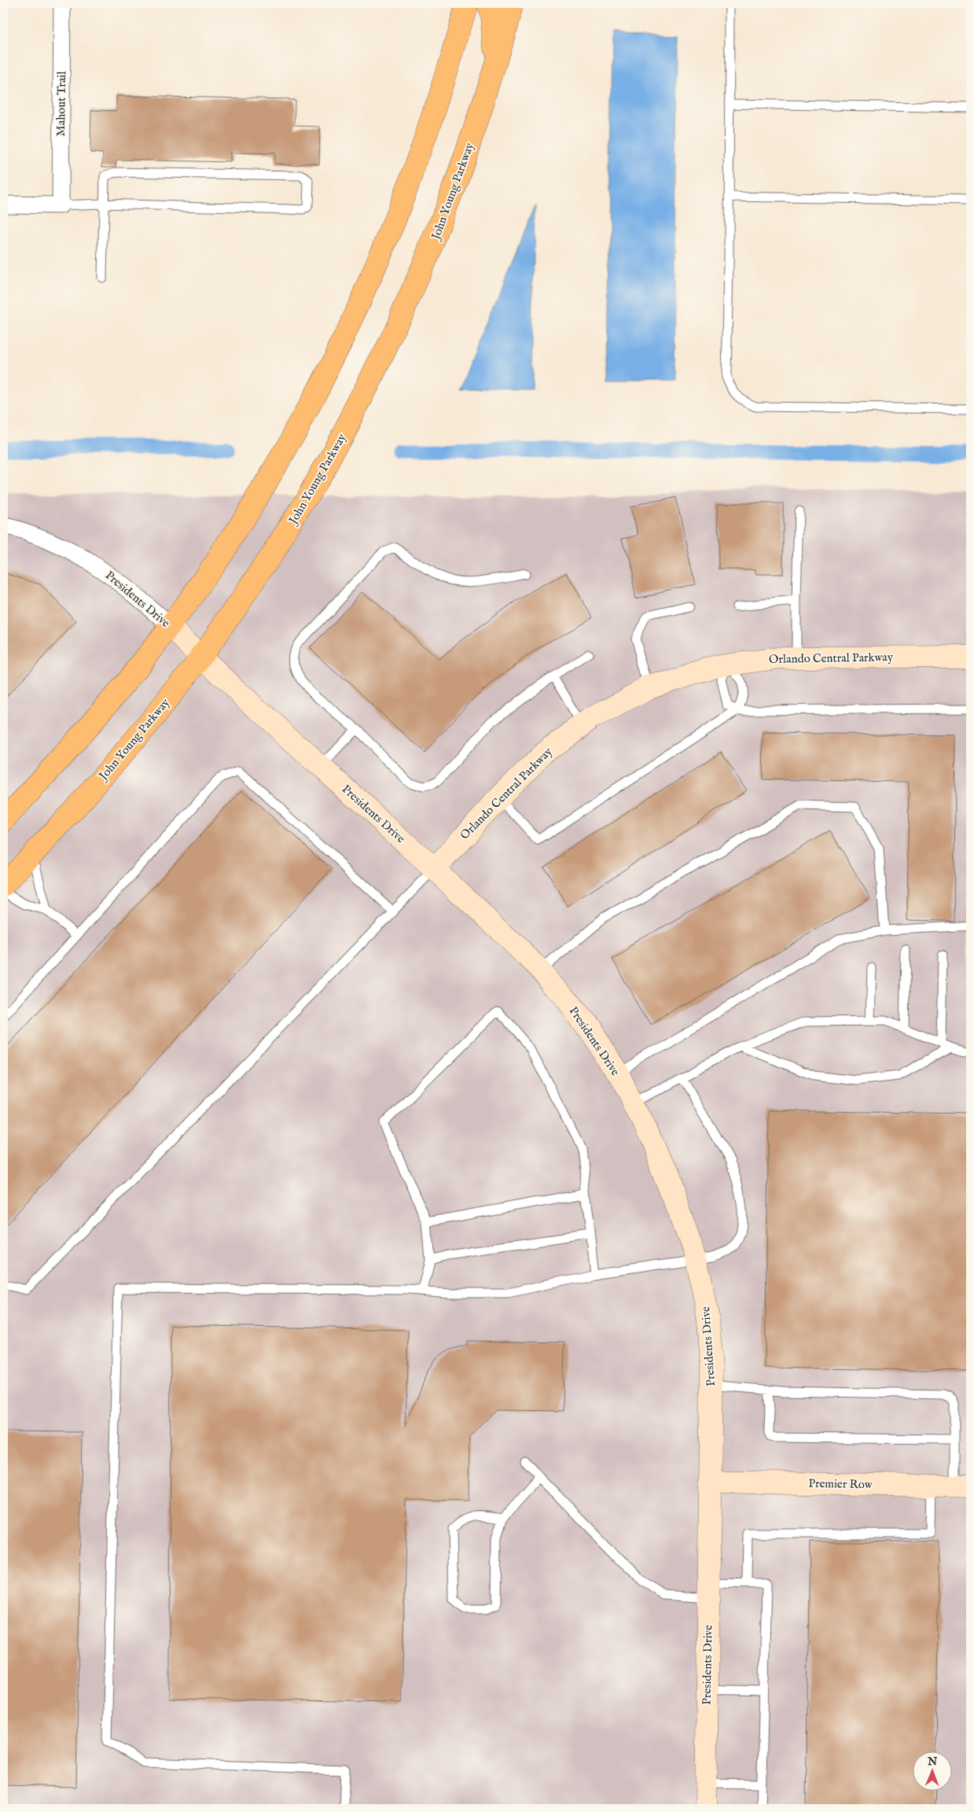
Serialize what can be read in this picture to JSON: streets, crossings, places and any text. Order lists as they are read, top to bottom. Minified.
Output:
{"streets":{"highway":["John Young Parkway"],"street":["Mahout Trail","Presidents Drive","Orlando Central Parkway","Premier Row"]},"crossings":[["John Young Parkway","Presidents Drive"],["Presidents Drive","Orlando Central Parkway"],["Presidents Drive","Premier Row"]],"north":"top"}
